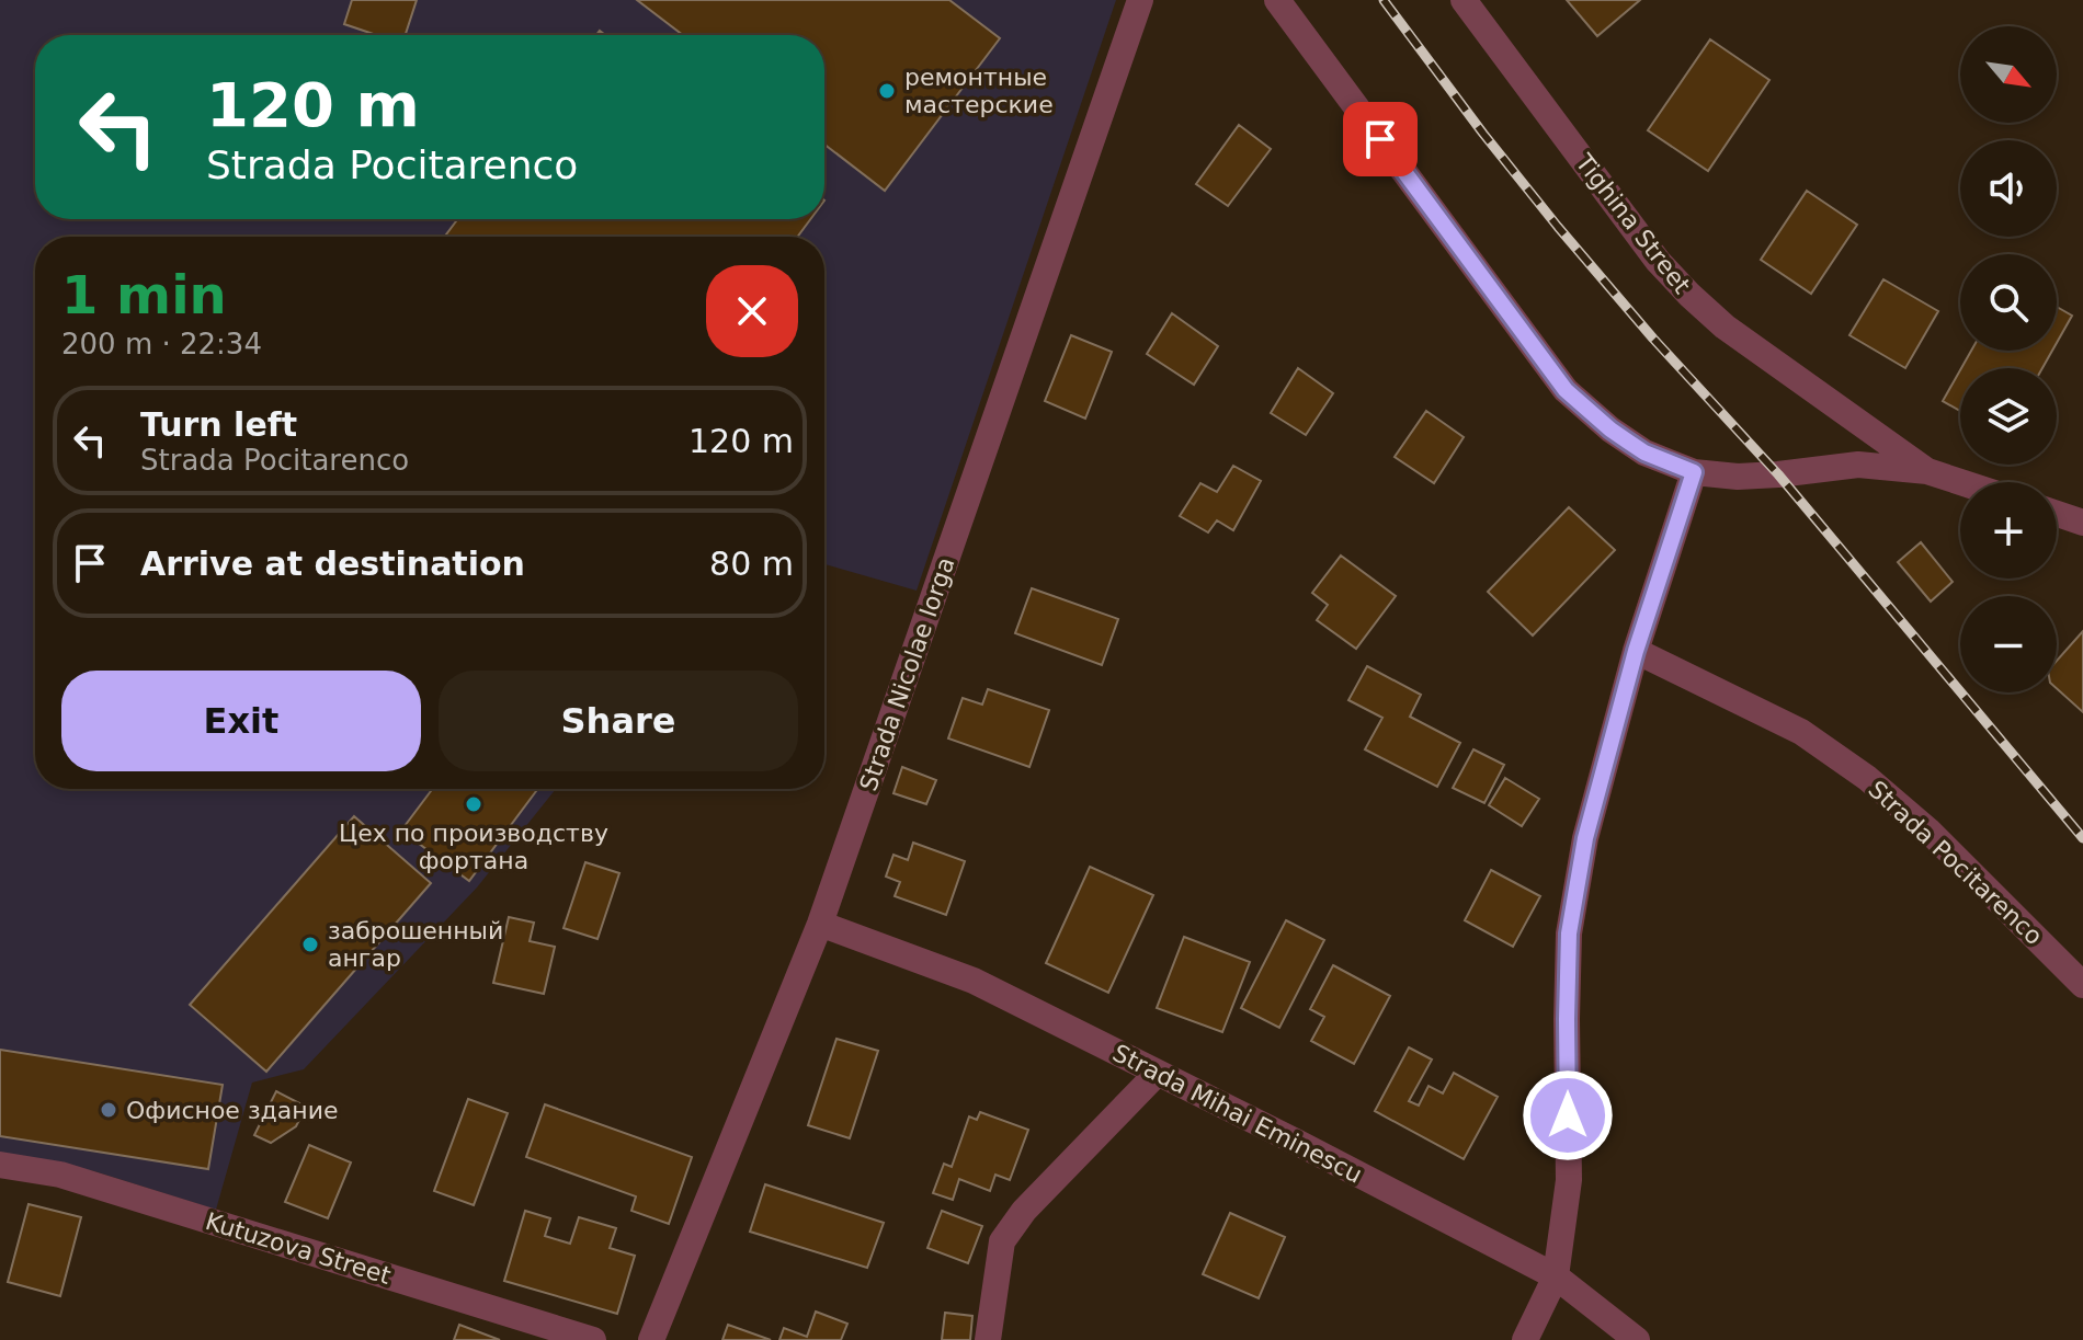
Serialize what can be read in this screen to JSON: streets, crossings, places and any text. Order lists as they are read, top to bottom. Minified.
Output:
{"streets":{"street":["Tighina Street","Strada Nicolae Iorga","Strada Pocitarenco","Strada Mihai Eminescu","Kutuzova Street"]},"crossings":[["Strada Nicolae Iorga","Strada Mihai Eminescu"]],"places":["ремонтные мастерские","Цех по производству фортана","заброшенный ангар","Офисное здание"],"north":"bottom right","page":{"map_buttons":["+","−"],"turn":["120 m","Strada Pocitarenco"],"heading":["1 min","200 m · 22:34"],"list":[{"name":"Turn left","note":"Strada Pocitarenco","value":"120 m"},{"name":"Arrive at destination","value":"80 m"}],"buttons":["Exit","Share"]}}
